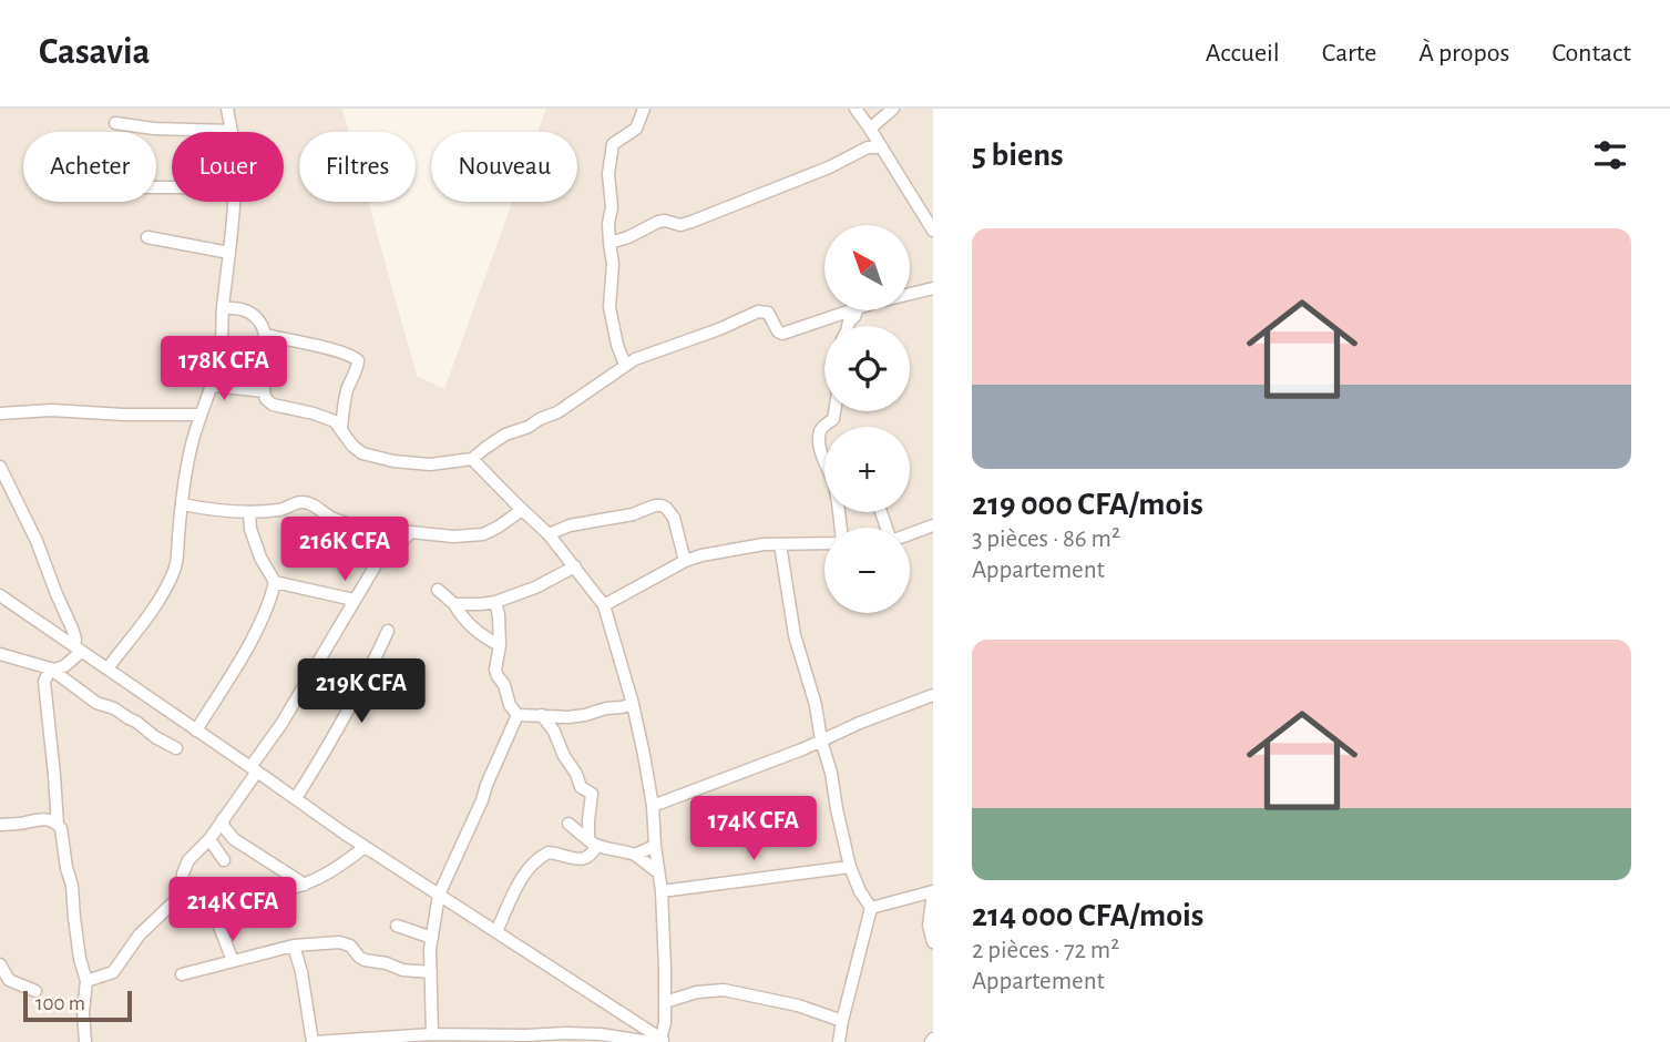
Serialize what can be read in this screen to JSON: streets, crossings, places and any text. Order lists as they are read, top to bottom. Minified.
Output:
{"scale_bar":"100 m","north":"top left","page":{"header":"Casavia","nav":["Accueil","Carte","À propos","Contact"],"heading":"5 biens","chip":["Acheter","Louer","Filtres","Nouveau"],"list":[{"name":"219 000 CFA/mois","note":"3 pièces · 86 m² · Appartement"},{"name":"214 000 CFA/mois","note":"2 pièces · 72 m² · Appartement"}],"map_buttons":["+","−"],"price":["178K CFA","216K CFA","219K CFA","174K CFA","214K CFA"],"scale":"100 m"}}
